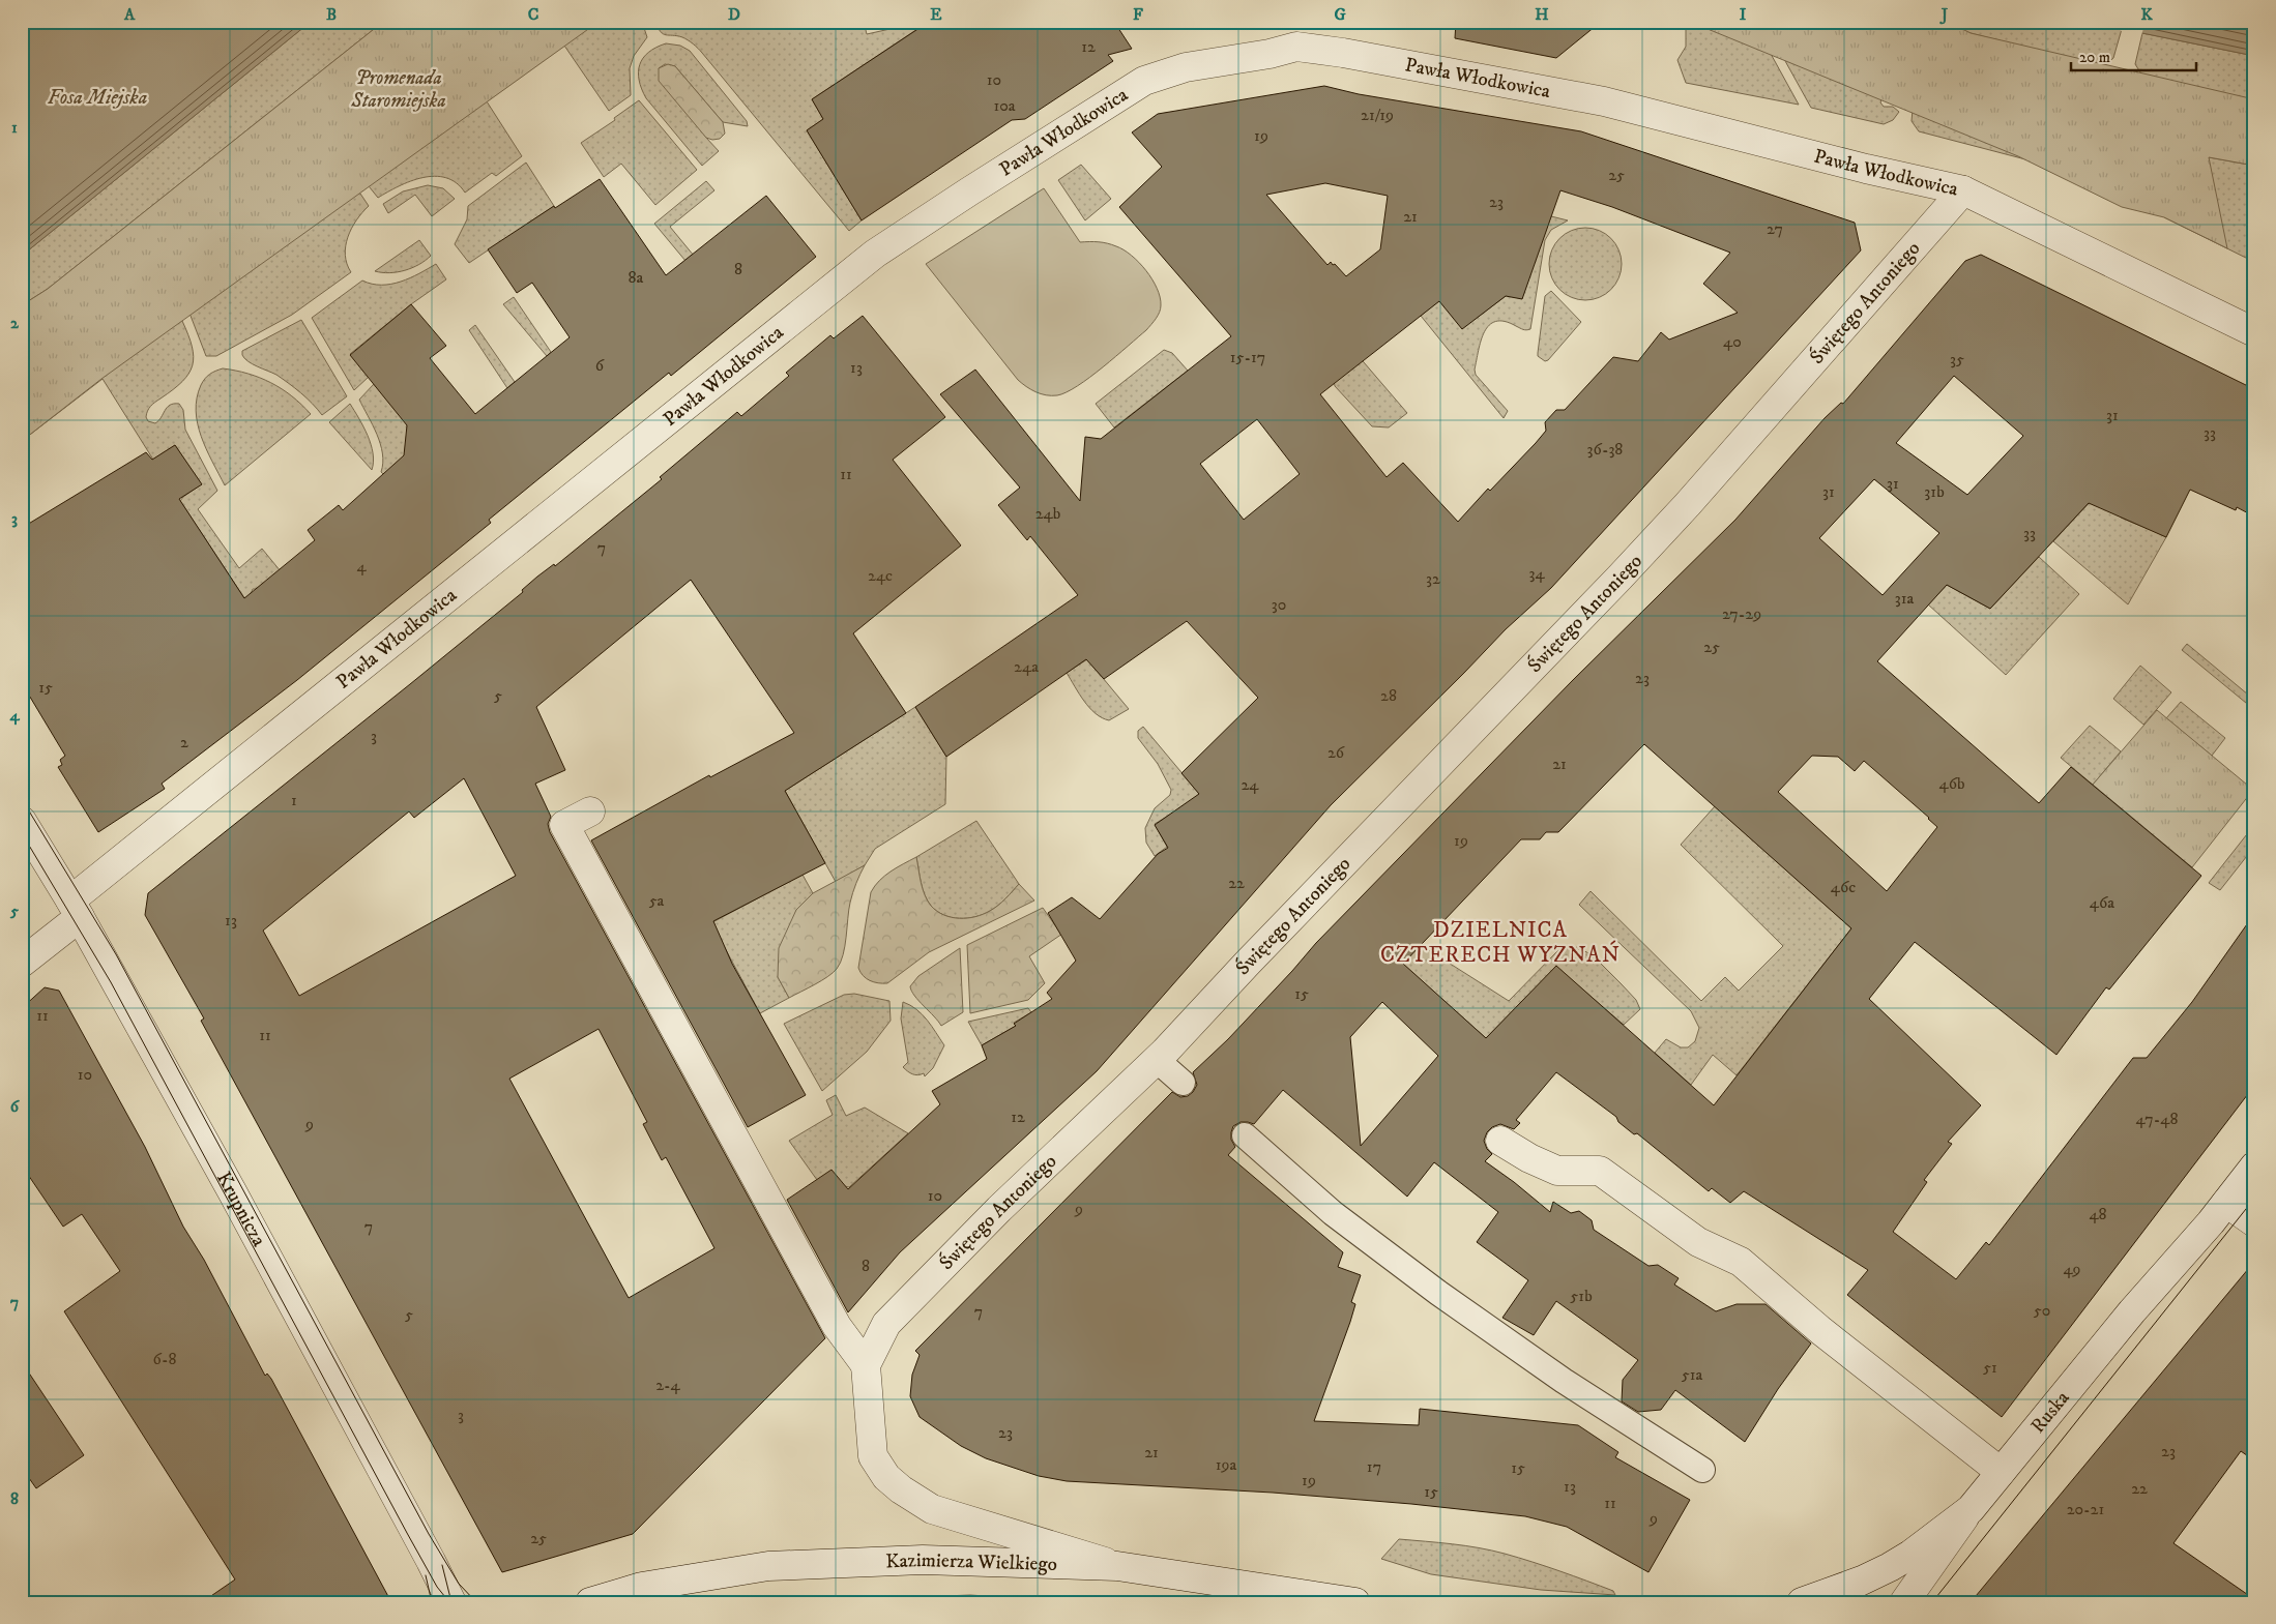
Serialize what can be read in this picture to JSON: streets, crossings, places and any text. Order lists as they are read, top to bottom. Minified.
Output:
{"streets":{"street":["Pawła Włodkowica","Świętego Antoniego","Krupnicza","Ruska","Kazimierza Wielkiego"]},"crossings":[["Pawła Włodkowica","Świętego Antoniego"],["Pawła Włodkowica","Krupnicza"]],"districts":["DZIELNICA CZTERECH WYZNAŃ"],"water":["Fosa Miejska"],"parks":["Promenada Staromiejska"],"house_numbers":["12","10","10a","21/19","19","25","23","21","27","8","8a","40","15-17","35","6","13","31","33","36-38","11","31","31","31b","24b","33","7","4","34","24c","32","31a","30","27-29","25","24a","23","15","5","28","3","2","26","21","46b","24","1","19","22","46c","5a","46a","13","15","11","11","10","12","47-48","9","10","9","48","7","8","49","51b","50","7","5","6-8","51","51a","2-4","3","23","23","21","19a","17","15","19","13","22","15","11","20-21","9","25"],"scale_bar":"20 m","grid":{"columns":["A","B","C","D","E","F","G","H","I","J","K"],"rows":["1","2","3","4","5","6","7","8"]}}
